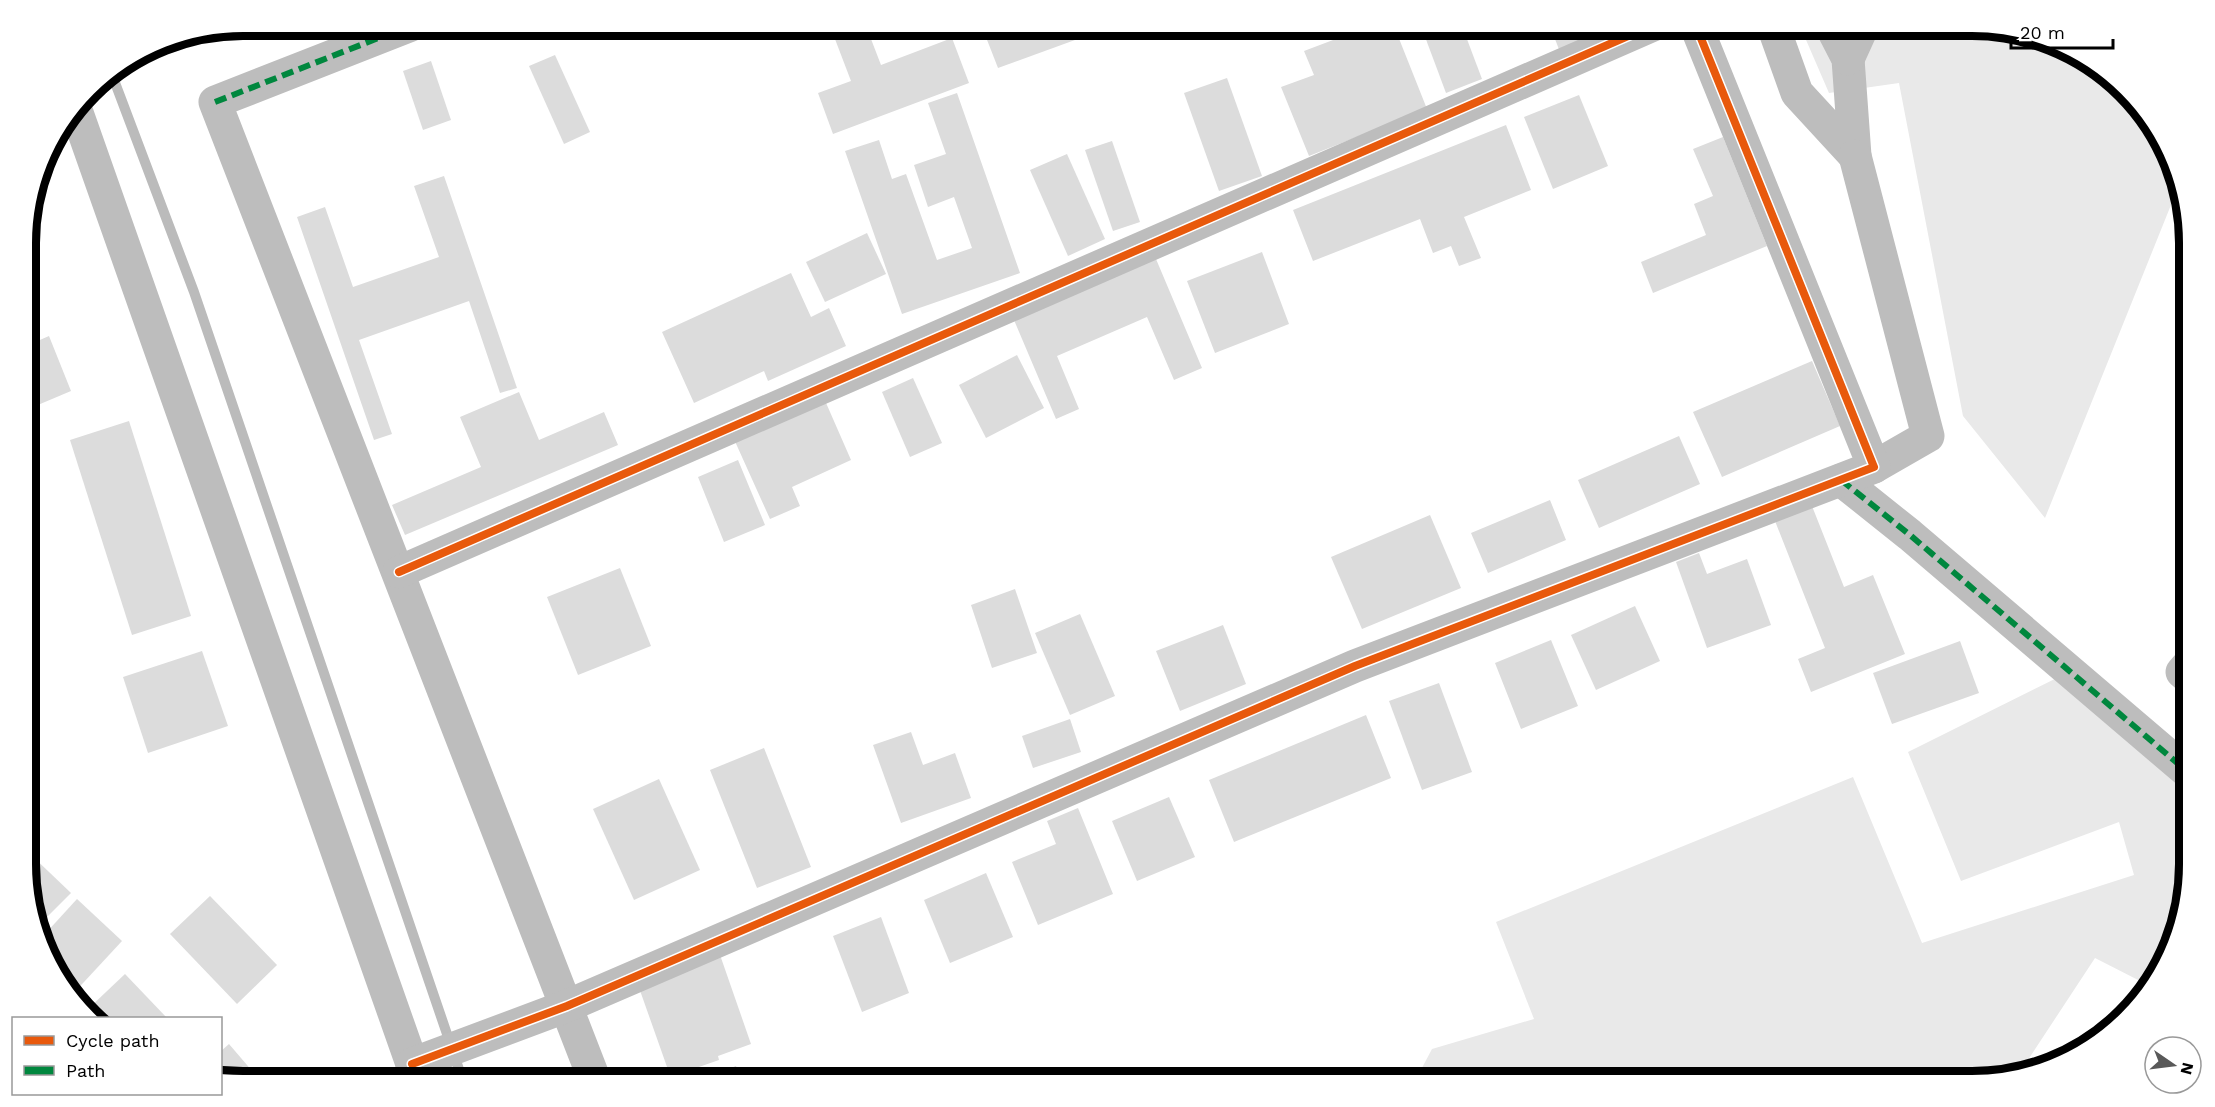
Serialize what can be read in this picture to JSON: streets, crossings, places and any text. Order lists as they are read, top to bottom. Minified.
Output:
{"legend":["Cycle path","Path"],"scale_bar":"20 m","north":"right"}
